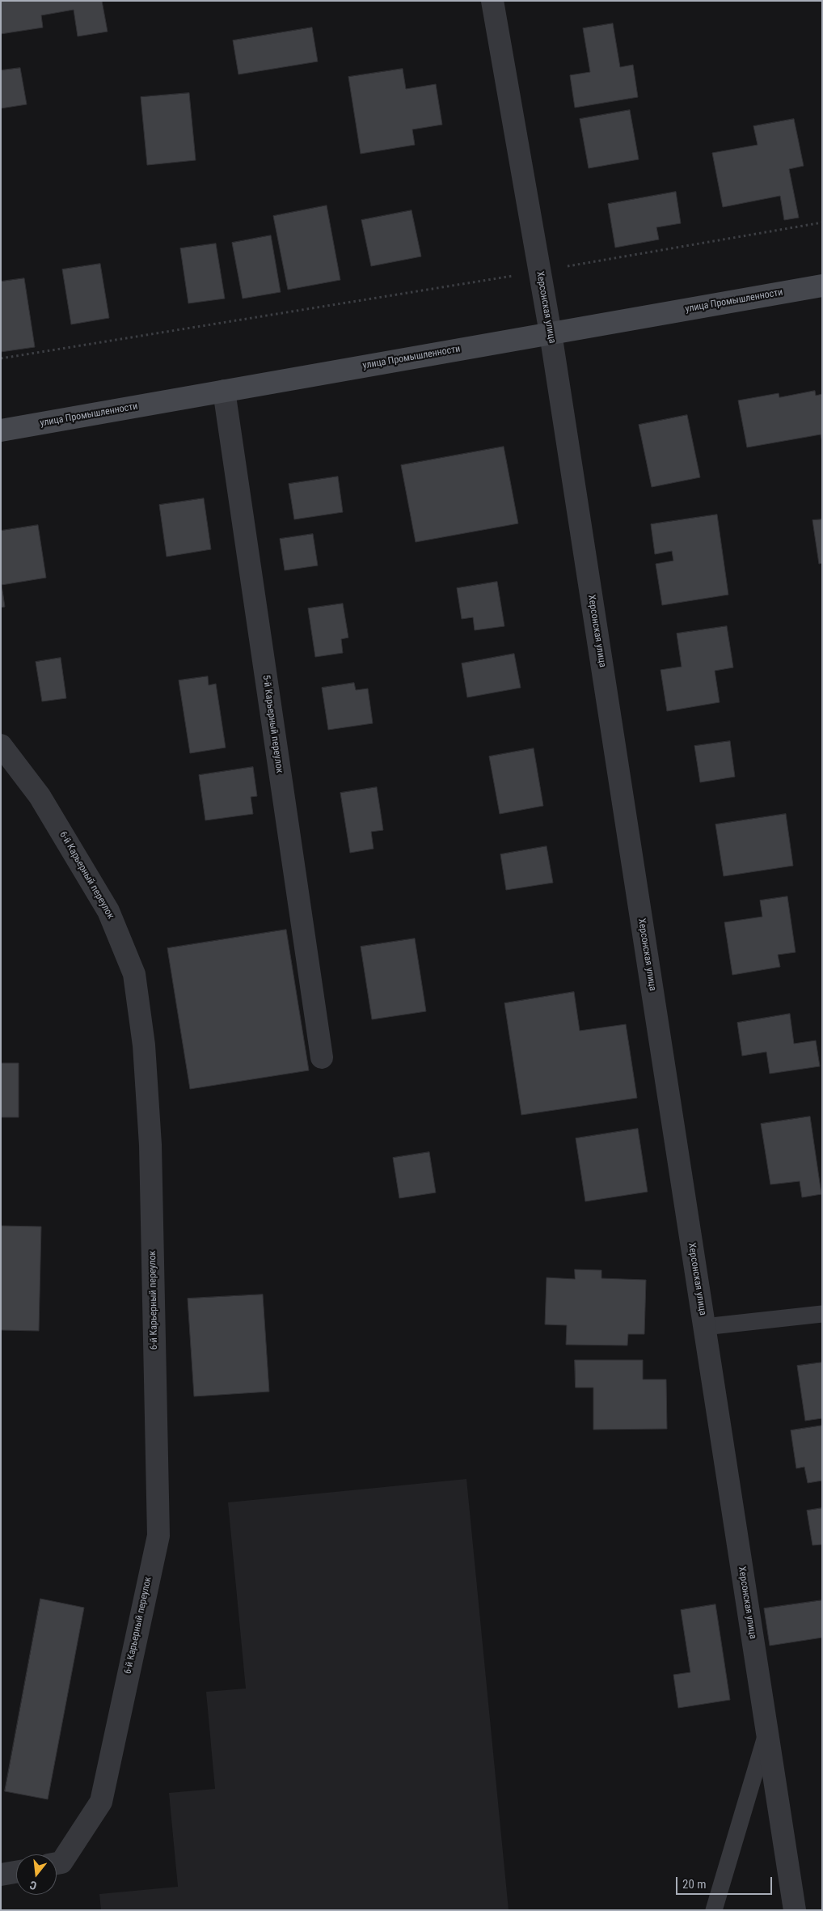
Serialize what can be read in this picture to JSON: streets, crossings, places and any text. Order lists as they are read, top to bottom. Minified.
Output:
{"streets":{"main road":["улица Промышленности"],"street":["Херсонская улица","5-й Карьерный переулок","6-й Карьерный переулок"]},"crossings":[["улица Промышленности","Херсонская улица"],["улица Промышленности","5-й Карьерный переулок"]],"scale_bar":"20 m","north":"bottom"}
